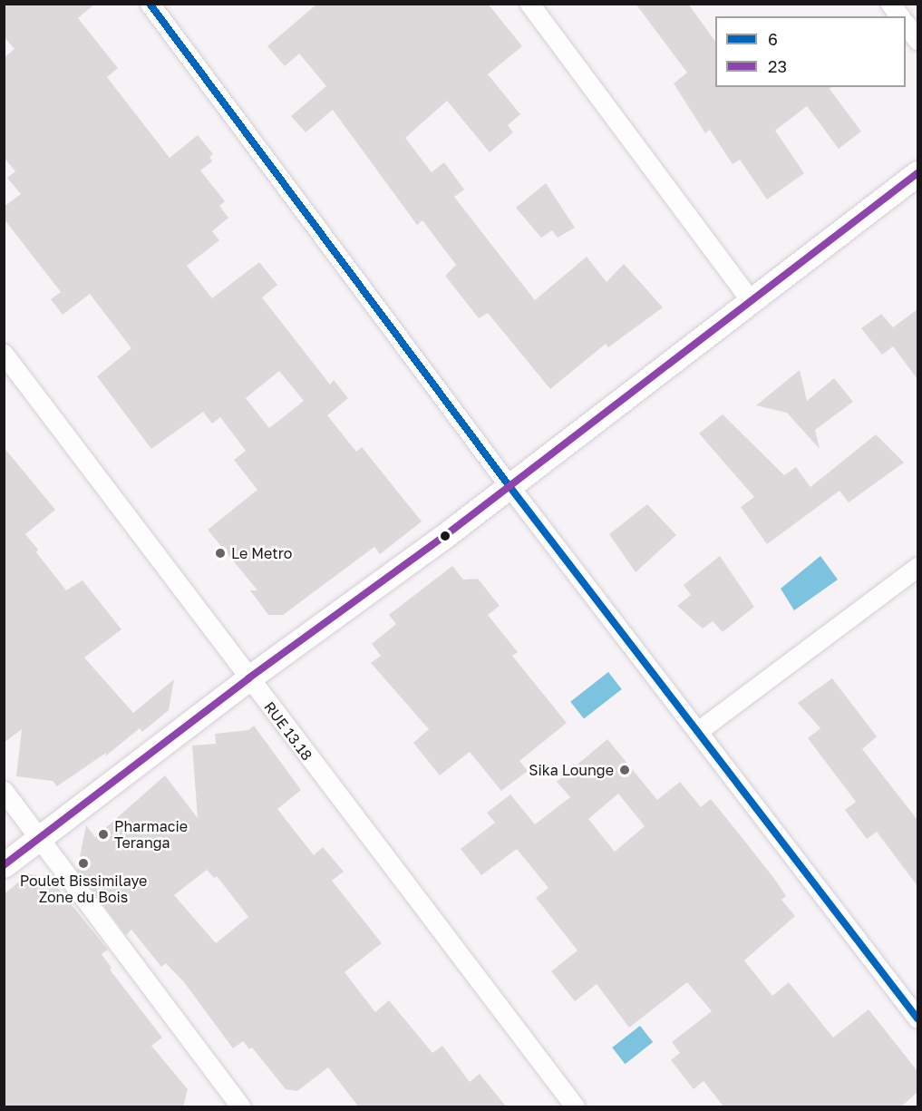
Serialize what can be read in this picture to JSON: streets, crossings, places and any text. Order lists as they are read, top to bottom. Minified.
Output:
{"streets":{"street":["RUE 13.18"]},"places":["Le Metro","Sika Lounge","Pharmacie Teranga","Poulet Bissimilaye Zone du Bois"],"lines":["transit line 6","transit line 23"],"legend":["6","23"]}
